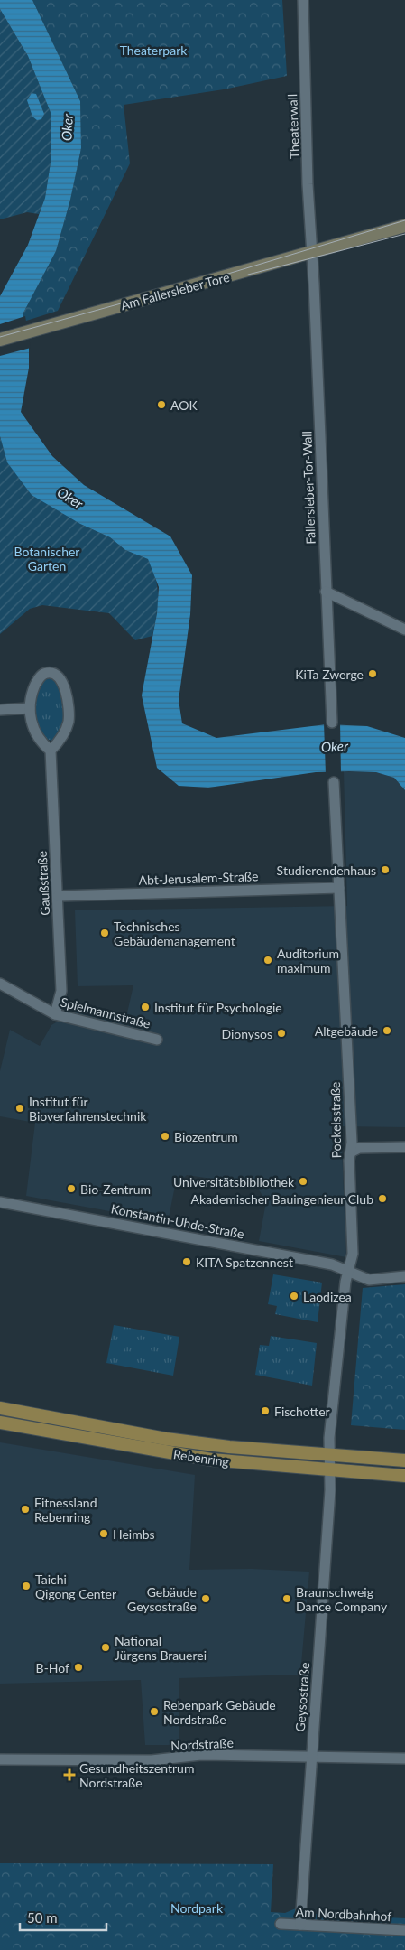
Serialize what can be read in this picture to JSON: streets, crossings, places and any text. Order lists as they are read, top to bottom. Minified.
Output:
{"streets":{"main road":["Am Fallersleber Tore","Rebenring"],"street":["Theaterwall","Fallersleber-Tor-Wall","Abt-Jerusalem-Straße","Gaußstraße","Spielmannstraße","Pockelsstraße","Konstantin-Uhde-Straße","Geysostraße","Nordstraße","Am Nordbahnhof"]},"crossings":[["Theaterwall","Am Fallersleber Tore"],["Theaterwall","Fallersleber-Tor-Wall"],["Am Fallersleber Tore","Fallersleber-Tor-Wall"],["Abt-Jerusalem-Straße","Gaußstraße"],["Abt-Jerusalem-Straße","Pockelsstraße"],["Gaußstraße","Spielmannstraße"],["Pockelsstraße","Konstantin-Uhde-Straße"],["Pockelsstraße","Rebenring"],["Pockelsstraße","Geysostraße"],["Rebenring","Geysostraße"],["Geysostraße","Nordstraße"],["Geysostraße","Am Nordbahnhof"]],"water":["Oker"],"parks":["Theaterpark","Botanischer Garten","Nordpark"],"places":{"other":["AOK","KiTa Zwerge","Studierendenhaus","Technisches Gebäudemanagement","Auditorium maximum","Institut für Psychologie","Altgebäude","Dionysos","Institut für Bioverfahrenstechnik","Biozentrum","Universitätsbibliothek","Bio-Zentrum","Akademischer Bauingenieur Club","KITA Spatzennest","Laodizea","Fischotter","Fitnessland Rebenring","Heimbs","Taichi Qigong Center","Gebäude Geysostraße","Braunschweig Dance Company","National Jürgens Brauerei","B-Hof","Rebenpark Gebäude Nordstraße"],"health":["Gesundheitszentrum Nordstraße"]},"scale_bar":"50 m"}
